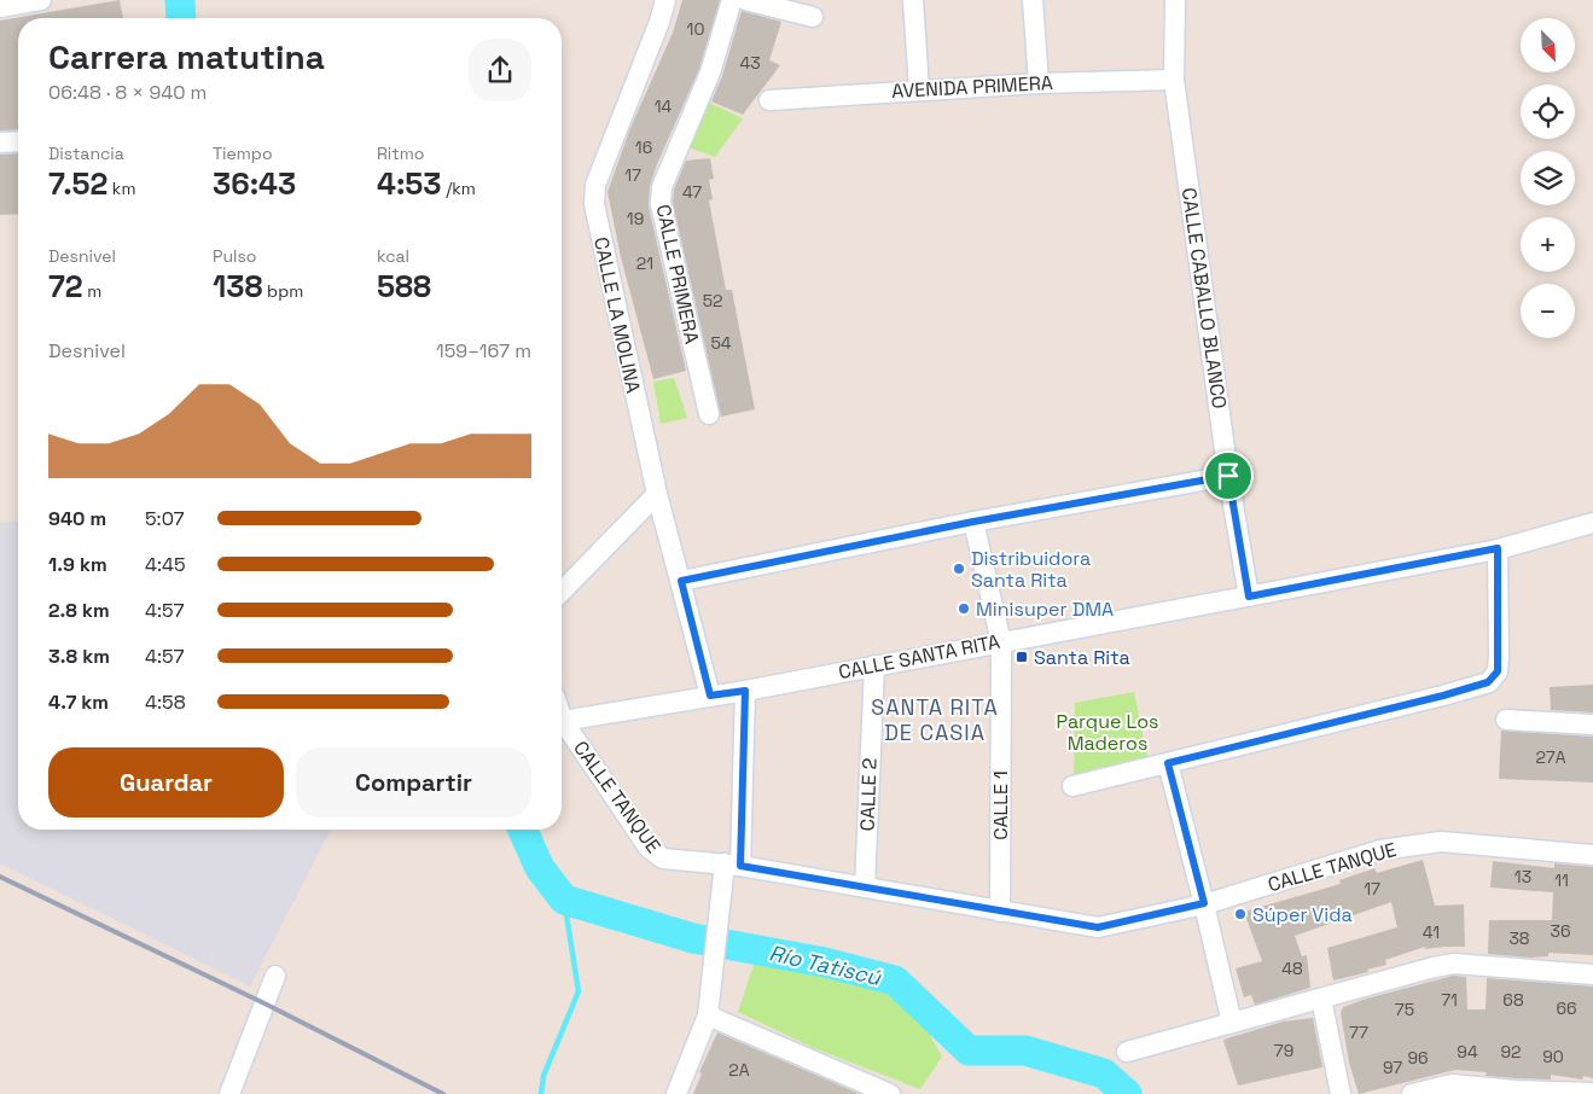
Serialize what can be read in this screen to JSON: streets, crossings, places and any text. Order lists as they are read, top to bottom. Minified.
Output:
{"streets":{"street":["AVENIDA PRIMERA","CALLE PRIMERA","CALLE CABALLO BLANCO","CALLE LA MOLINA","CALLE SANTA RITA","CALLE 2","CALLE TANQUE","CALLE 1"]},"crossings":[["AVENIDA PRIMERA","CALLE CABALLO BLANCO"],["CALLE CABALLO BLANCO","CALLE SANTA RITA"],["CALLE LA MOLINA","CALLE SANTA RITA"],["CALLE SANTA RITA","CALLE 2"],["CALLE SANTA RITA","CALLE TANQUE"],["CALLE SANTA RITA","CALLE 1"],["CALLE 2","CALLE TANQUE"],["CALLE TANQUE","CALLE 1"]],"districts":["SANTA RITA DE CASIA"],"water":["Río Tatiscú"],"parks":["Parque Los Maderos"],"places":{"other":["Distribuidora Santa Rita","Minisuper DMA","Súper Vida"],"transit":["Santa Rita"]},"house_numbers":["10","43","14","16","17","47","19","21","52","54","27A","13","11","17","36","41","38","48","71","68","66","75","77","79","94","92","90","96","97","2A"],"north":"bottom right","page":{"map_buttons":["+","−"],"heading":["Carrera matutina","06:48 · 8 × 940 m"],"stats":[["Distancia","7.52 km"],["Tiempo","36:43"],["Ritmo","4:53 /km"],["Desnivel","72 m"],["Pulso","138 bpm"],["kcal","588"]],"chart":["Desnivel","159–167 m"],"list":[{"name":"940 m","note":"5:07"},{"name":"1.9 km","note":"4:45"},{"name":"2.8 km","note":"4:57"},{"name":"3.8 km","note":"4:57"},{"name":"4.7 km","note":"4:58"}],"buttons":["Guardar","Compartir"]}}
